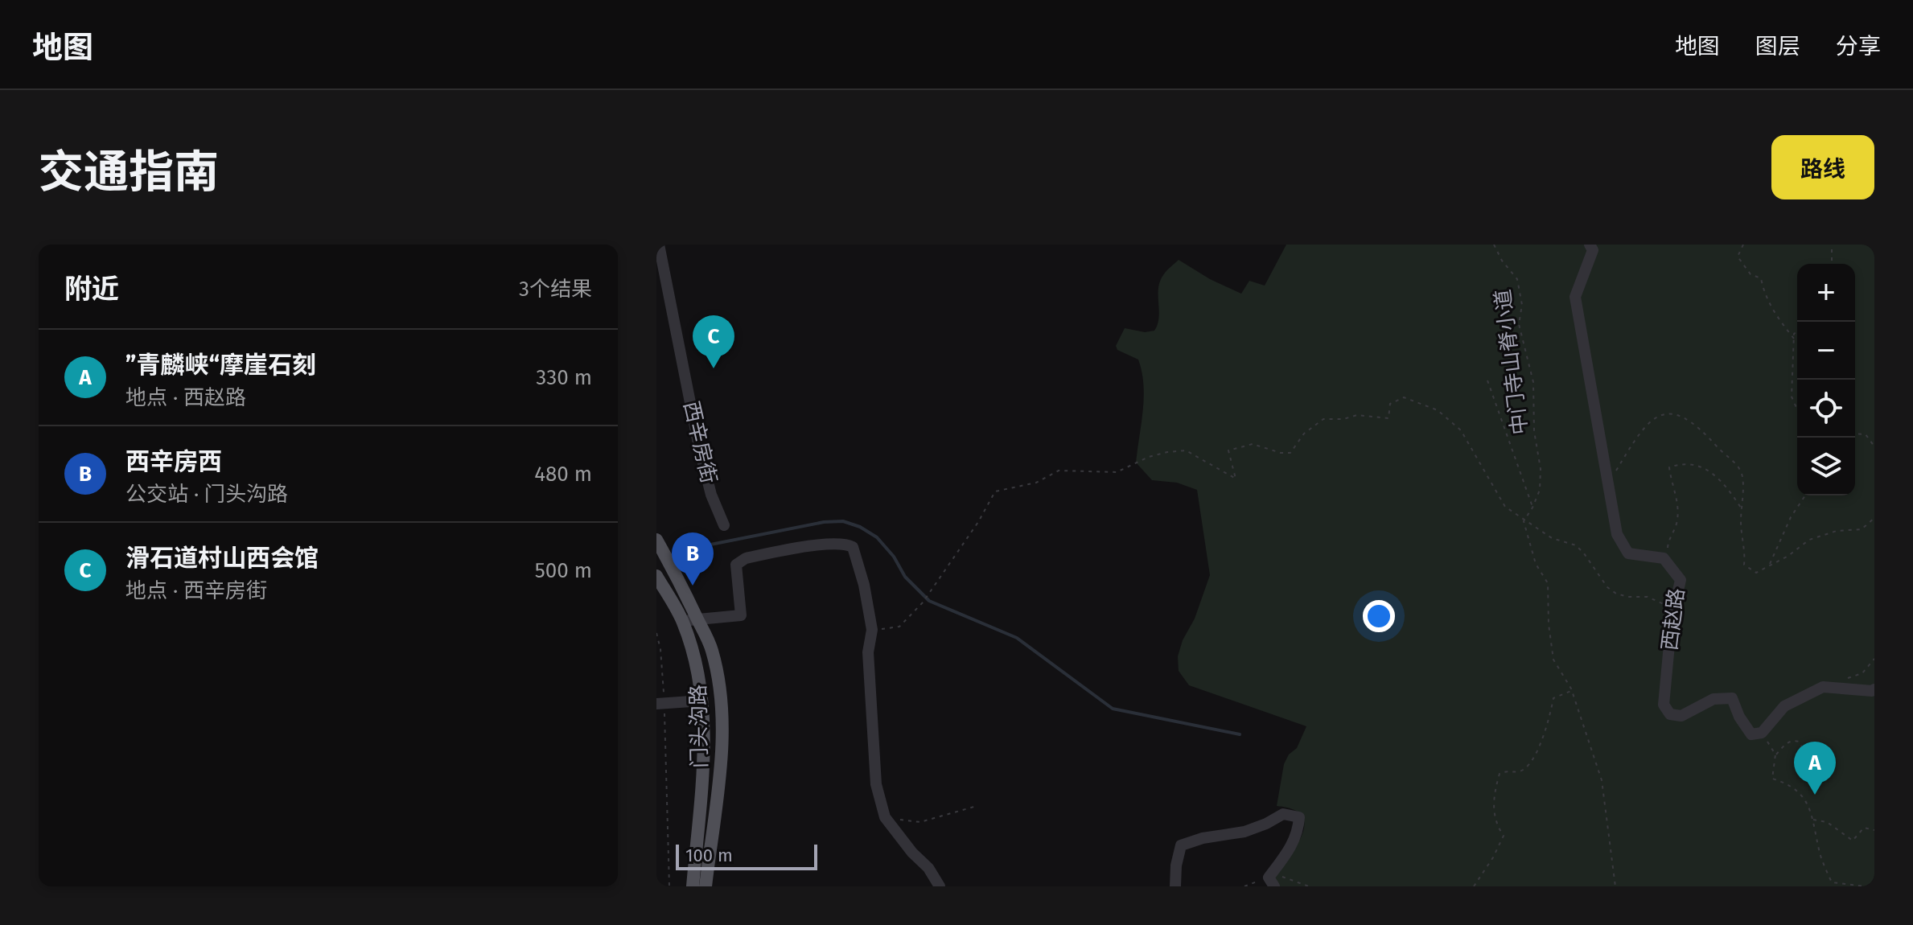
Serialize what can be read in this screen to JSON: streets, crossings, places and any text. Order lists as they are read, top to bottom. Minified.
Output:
{"streets":{"main road":["门头沟路"],"street":["西辛房街","西赵路"],"path":["中门寺山脊小道"]},"scale_bar":"100 m","page":{"header":"地图","nav":["地图","图层","分享"],"title":"交通指南","buttons":"路线","heading":["附近","3个结果"],"map_buttons":["+","−"],"pins":["C","B","A"],"list":[{"mark":"A","name":"”青麟峡“摩崖石刻","note":"地点 · 西赵路","value":"330 m"},{"mark":"B","name":"西辛房西","note":"公交站 · 门头沟路","value":"480 m"},{"mark":"C","name":"滑石道村山西会馆","note":"地点 · 西辛房街","value":"500 m"}],"scale":"100 m"}}
